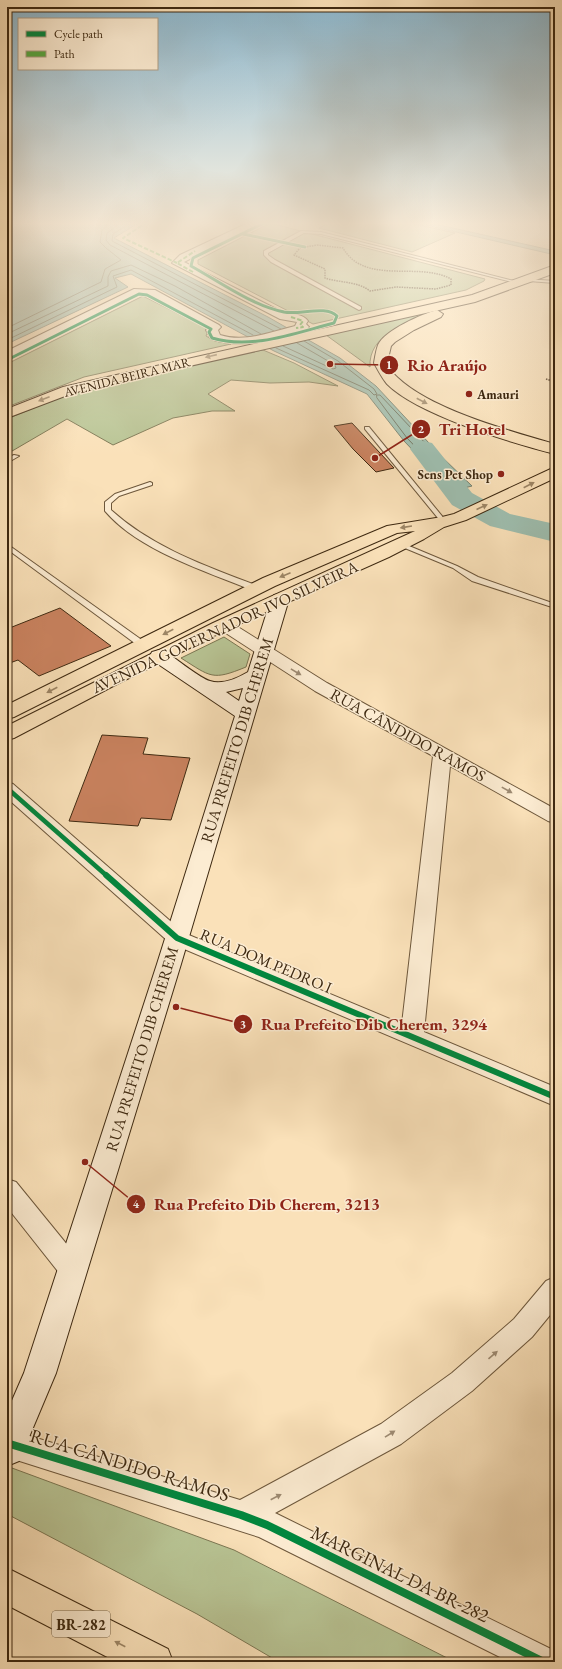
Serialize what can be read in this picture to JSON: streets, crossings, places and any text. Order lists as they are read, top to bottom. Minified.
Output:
{"streets":{"main road":["AVENIDA BEIRA MAR","AVENIDA GOVERNADOR IVO SILVEIRA","RUA PREFEITO DIB CHEREM","BR-282"],"street":["RUA CÂNDIDO RAMOS","RUA DOM PEDRO I","MARGINAL DA BR-282"]},"crossings":[["AVENIDA GOVERNADOR IVO SILVEIRA","RUA CÂNDIDO RAMOS"],["AVENIDA GOVERNADOR IVO SILVEIRA","RUA PREFEITO DIB CHEREM"],["RUA CÂNDIDO RAMOS","RUA PREFEITO DIB CHEREM"],["RUA CÂNDIDO RAMOS","MARGINAL DA BR-282"],["RUA PREFEITO DIB CHEREM","RUA DOM PEDRO I"]],"one_way":["AVENIDA BEIRA MAR","RUA CÂNDIDO RAMOS"],"places":["Rio Araújo","Amauri","Tri Hotel","Sens Pet Shop","Rua Prefeito Dib Cherem, 3294","Rua Prefeito Dib Cherem, 3213"],"legend":["Cycle path","Path"]}
